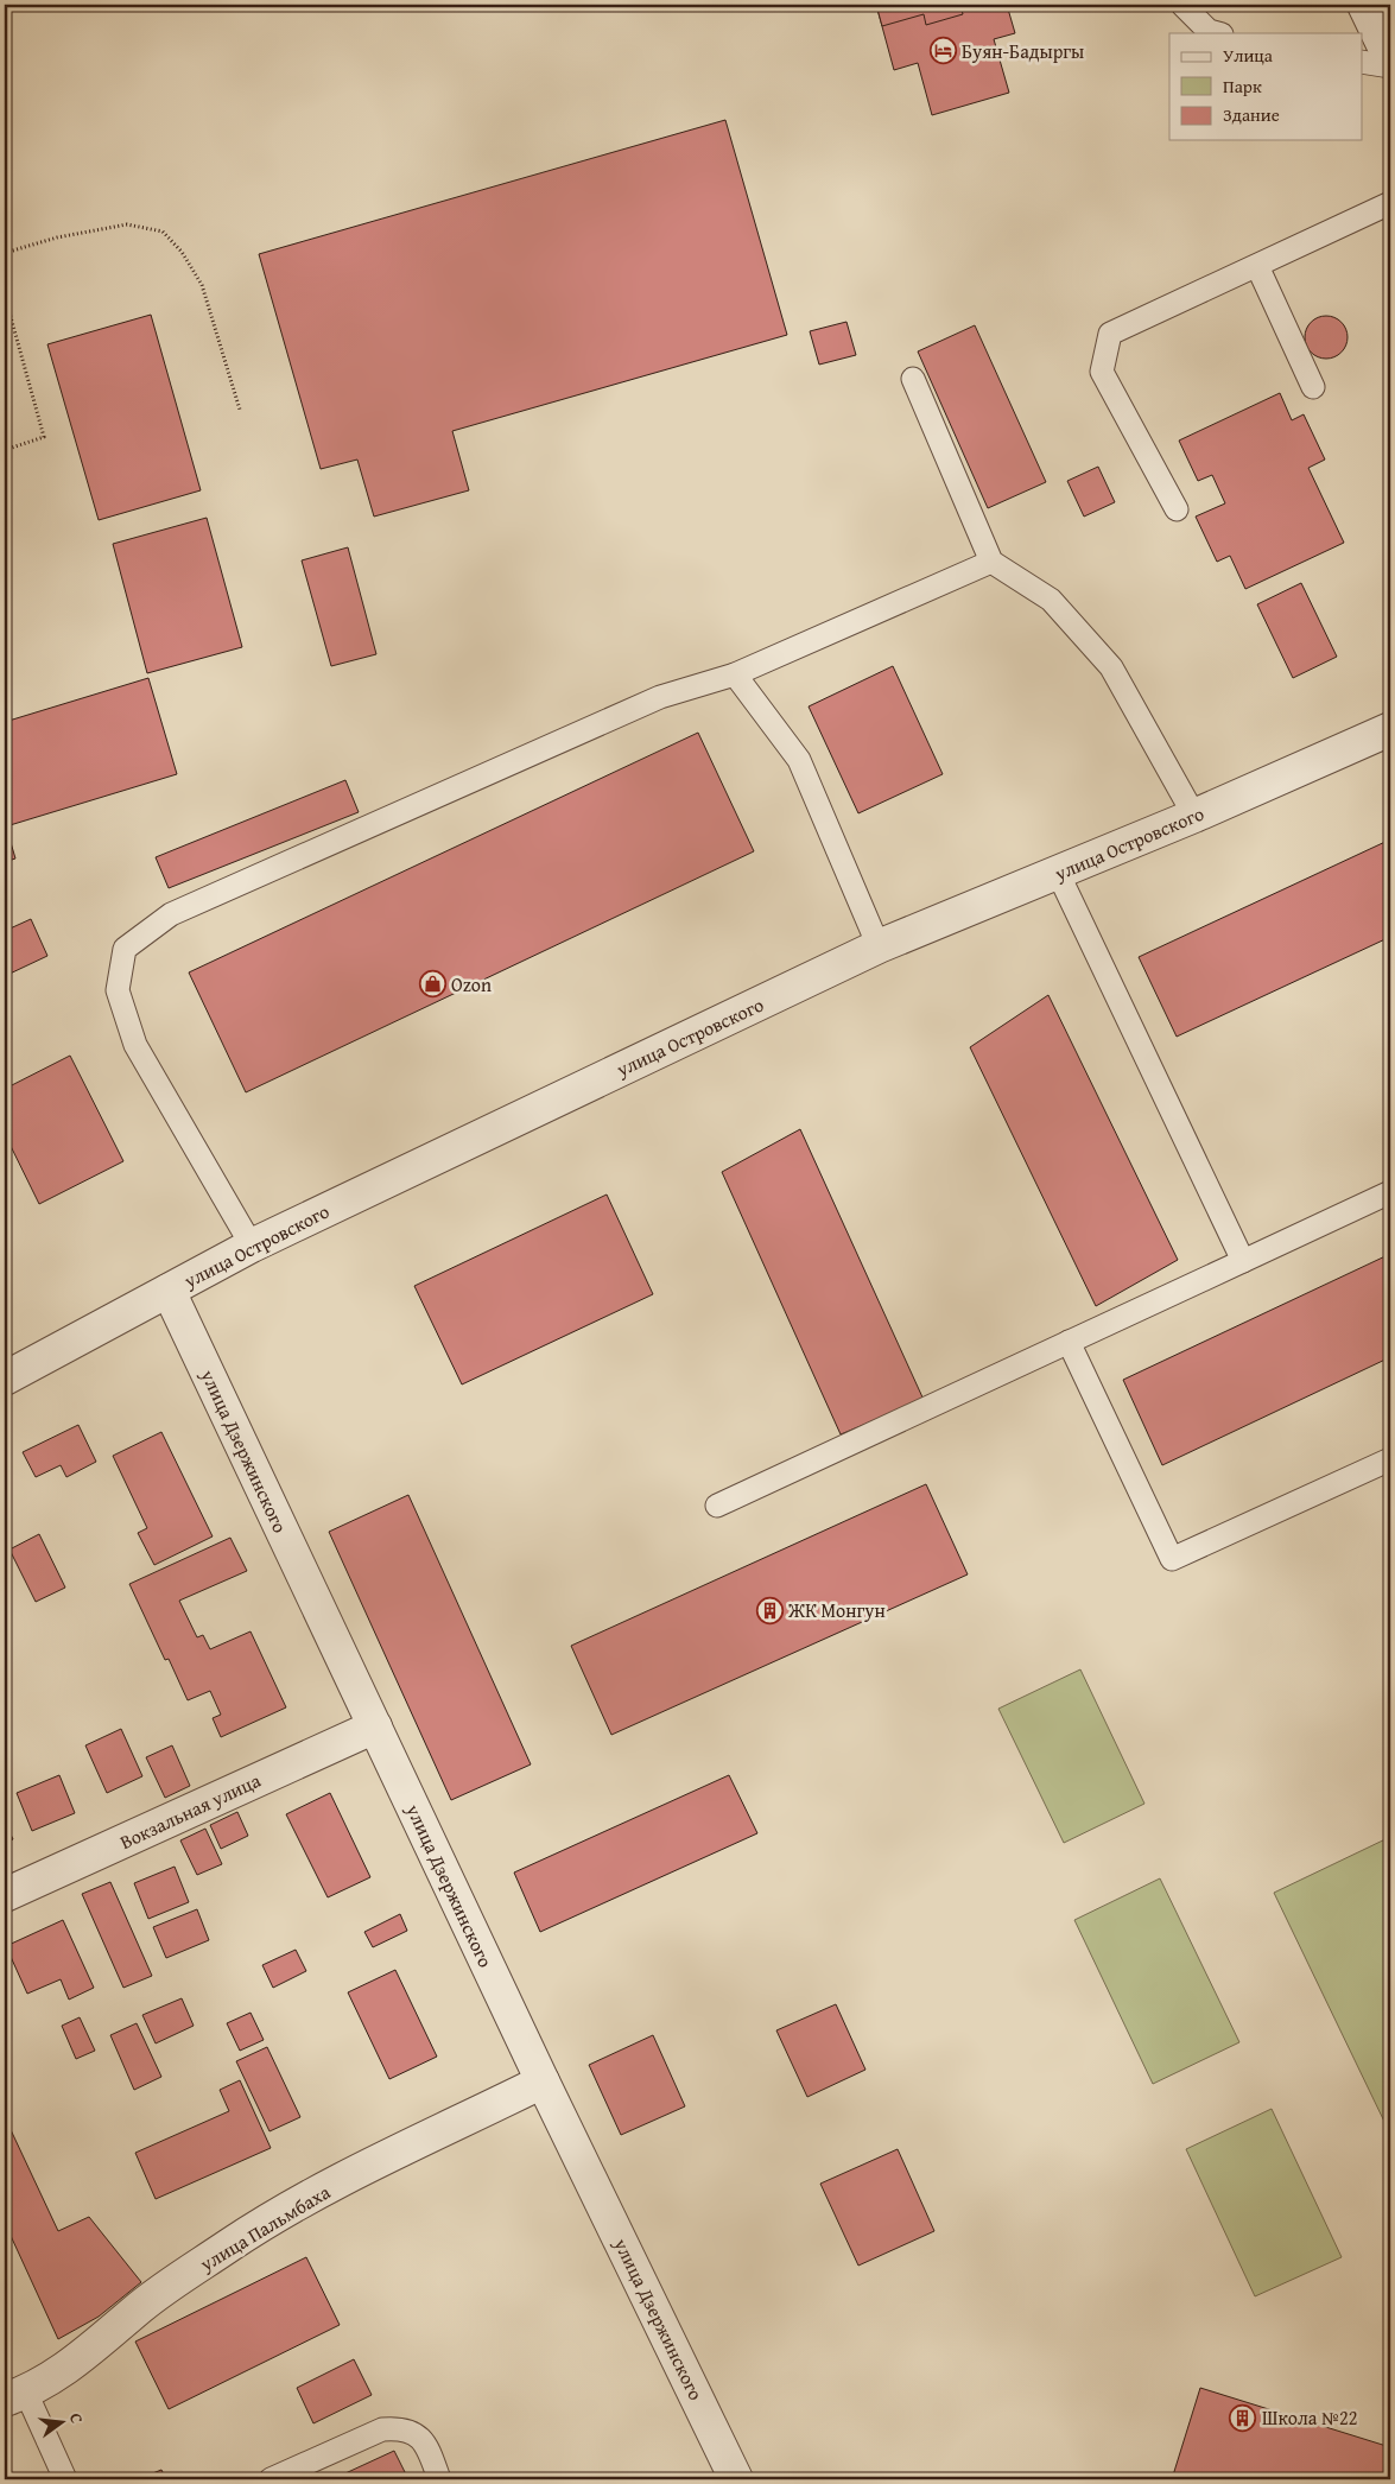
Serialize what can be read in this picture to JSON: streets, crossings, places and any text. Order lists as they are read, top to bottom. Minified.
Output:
{"streets":{"street":["улица Островского","улица Дзержинского","Вокзальная улица","улица Пальмбаха"]},"crossings":[["улица Островского","улица Дзержинского"],["улица Дзержинского","Вокзальная улица"],["улица Дзержинского","улица Пальмбаха"]],"places":{"hotel":["Буян-Бадыргы"],"shop":["Ozon"],"building":["ЖК Монгун","Школа №22"]},"legend":["Улица","Парк","Здание"],"north":"right"}
